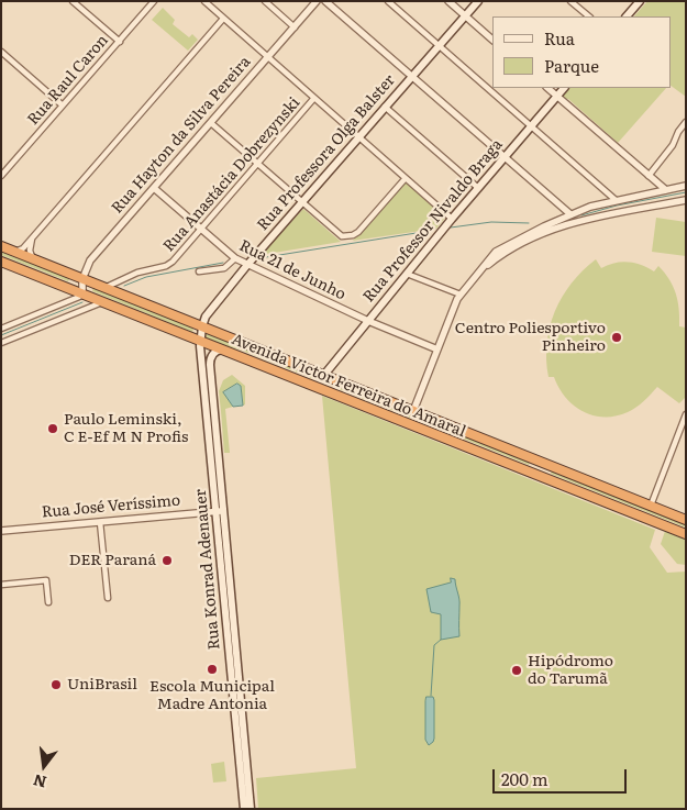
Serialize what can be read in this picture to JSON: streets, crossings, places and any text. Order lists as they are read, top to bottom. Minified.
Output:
{"streets":{"highway":["Avenida Victor Ferreira do Amaral"],"main road":["Rua Professora Olga Balster","Rua Professor Nivaldo Braga","Rua Konrad Adenauer"],"street":["Rua Raul Caron","Rua Hayton da Silva Pereira","Rua Anastácia Dobrezynski","Rua 21 de Junho","Rua José Veríssimo"]},"crossings":[["Rua Hayton da Silva Pereira","Rua 21 de Junho"],["Rua Hayton da Silva Pereira","Avenida Victor Ferreira do Amaral"],["Rua Professora Olga Balster","Rua 21 de Junho"],["Rua Professora Olga Balster","Avenida Victor Ferreira do Amaral"],["Rua Professora Olga Balster","Rua Konrad Adenauer"],["Rua Anastácia Dobrezynski","Rua 21 de Junho"],["Rua Anastácia Dobrezynski","Avenida Victor Ferreira do Amaral"],["Rua Professor Nivaldo Braga","Rua 21 de Junho"],["Rua Professor Nivaldo Braga","Avenida Victor Ferreira do Amaral"],["Avenida Victor Ferreira do Amaral","Rua Konrad Adenauer"],["Rua José Veríssimo","Rua Konrad Adenauer"]],"places":["Centro Poliesportivo Pinheiro","Paulo Leminski, C E-Ef M N Profis","DER Paraná","Escola Municipal Madre Antonia","Hipódromo do Tarumã","UniBrasil"],"legend":["Rua","Parque"],"scale_bar":"200 m","north":"bottom"}
